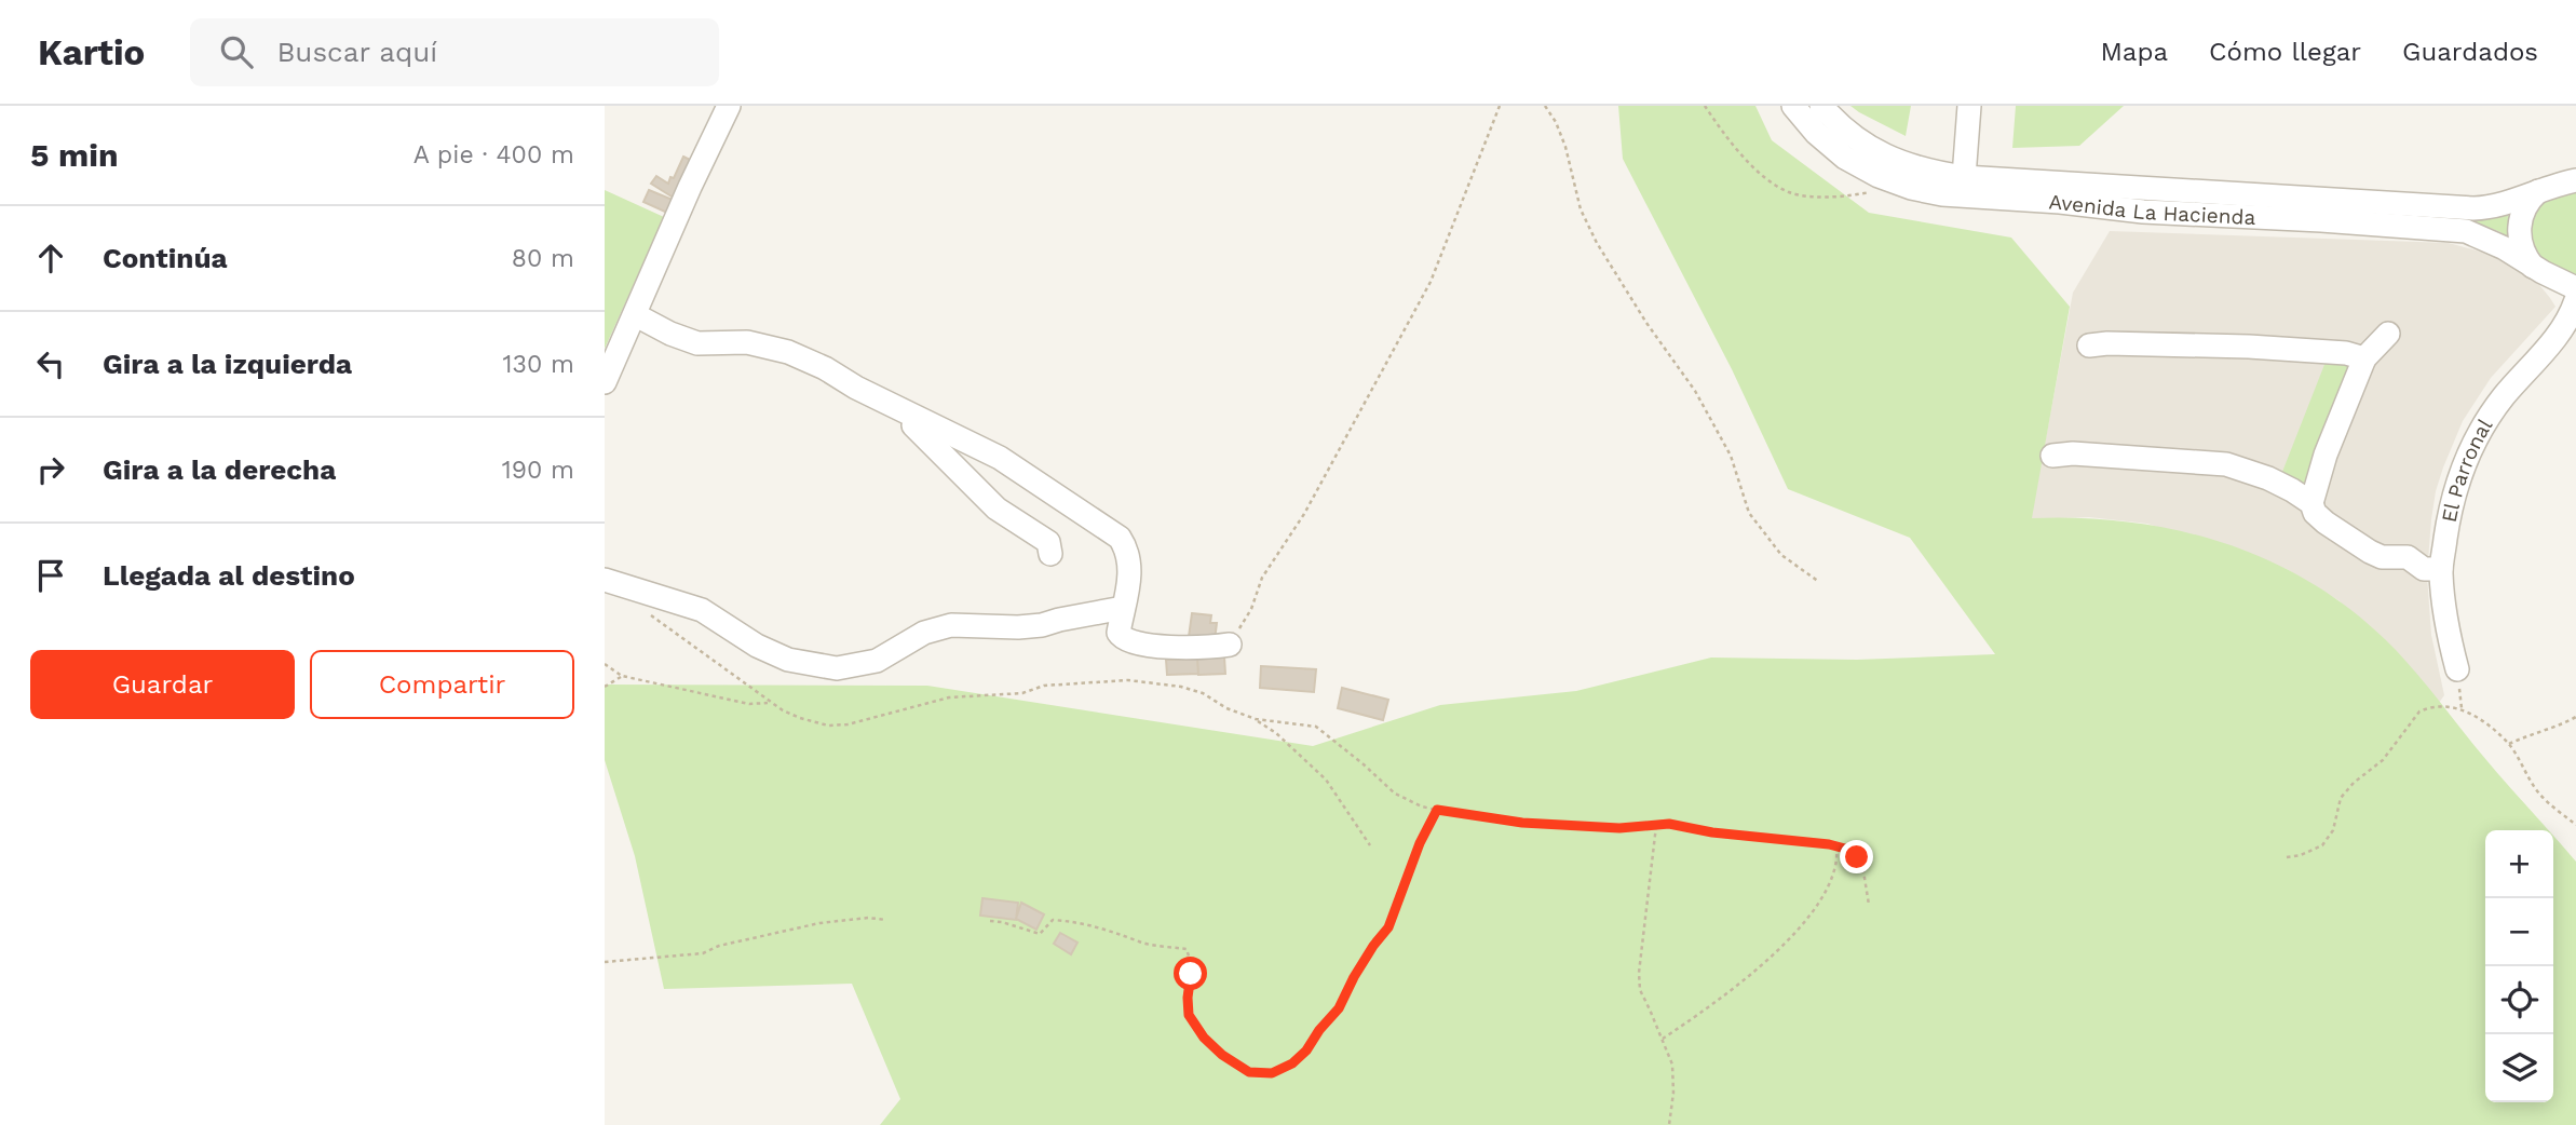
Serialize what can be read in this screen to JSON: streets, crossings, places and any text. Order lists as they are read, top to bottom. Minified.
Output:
{"streets":{"street":["Avenida La Hacienda","El Parronal"]},"page":{"header":"Kartio","search":"Buscar aquí","nav":["Mapa","Cómo llegar","Guardados"],"heading":["5 min","A pie · 400 m"],"list":[["Continúa","80 m"],["Gira a la izquierda","130 m"],["Gira a la derecha","190 m"],"Llegada al destino"],"buttons":["Guardar","Compartir"],"map_buttons":["+","−"]}}
